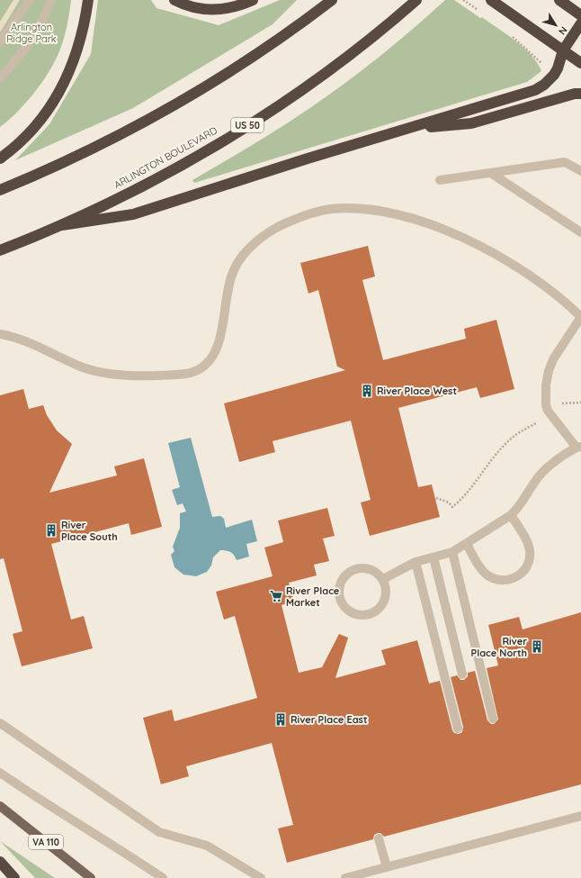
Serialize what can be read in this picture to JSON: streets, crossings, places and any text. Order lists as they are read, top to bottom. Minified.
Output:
{"streets":{"highway":["US 50","ARLINGTON BOULEVARD"],"main road":["VA 110"]},"parks":["Arlington Ridge Park"],"places":{"building":["River Place West","River Place South","River Place North","River Place East"],"supermarket":["River Place Market"]},"north":"bottom right"}
